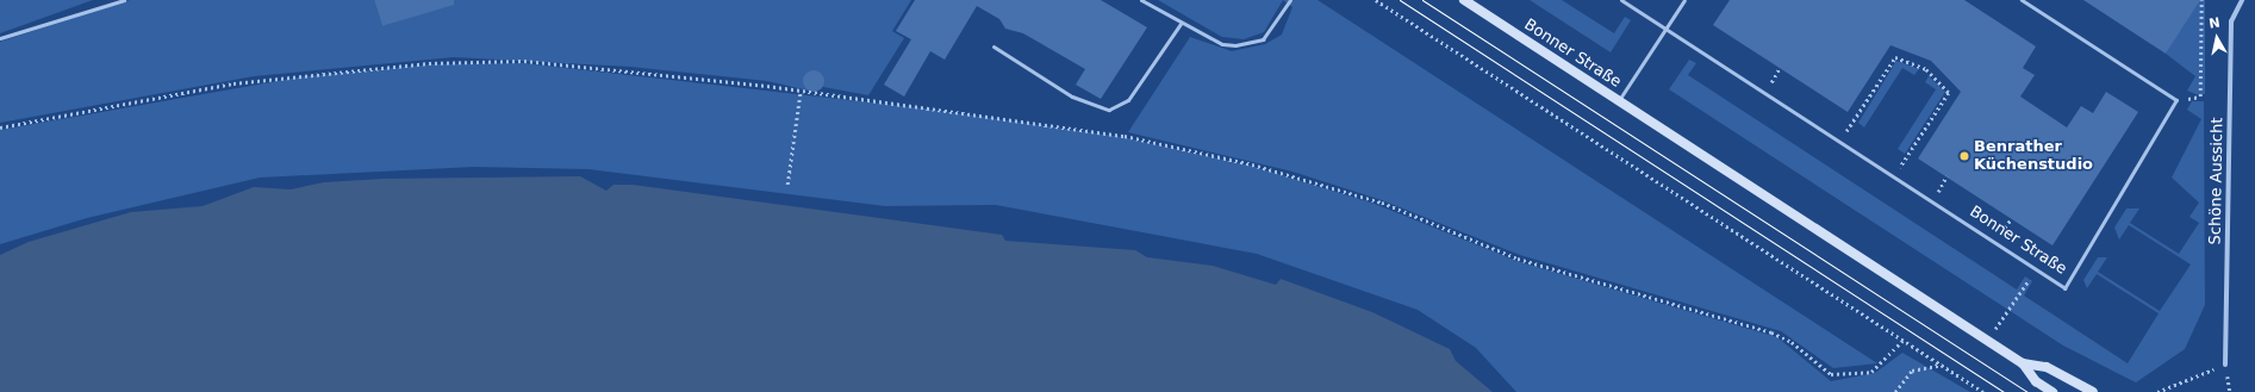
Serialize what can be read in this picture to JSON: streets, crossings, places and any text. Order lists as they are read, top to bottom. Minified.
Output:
{"streets":{"main road":["Bonner Straße"],"street":["Schöne Aussicht"]},"places":["Benrather Küchenstudio"],"north":"top"}
